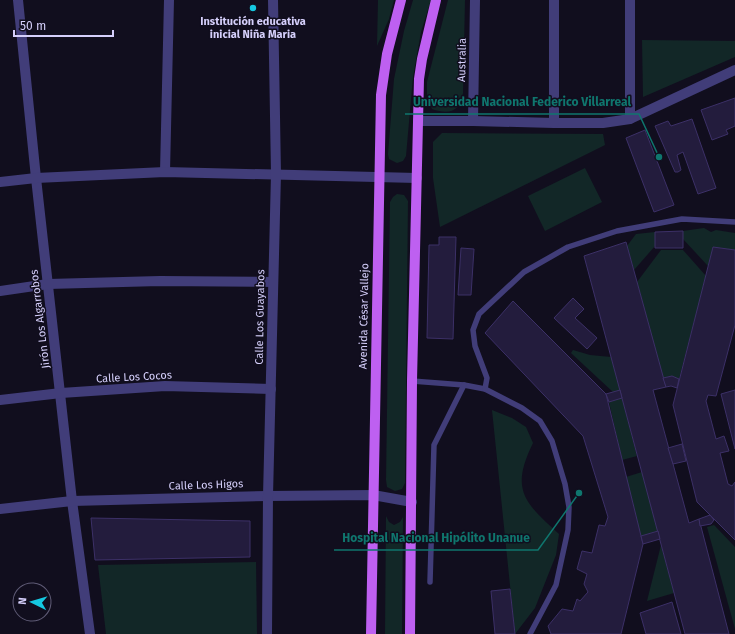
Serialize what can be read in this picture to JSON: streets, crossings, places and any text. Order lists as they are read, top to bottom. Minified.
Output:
{"streets":{"main road":["Avenida César Vallejo"],"street":["Australia","Calle Los Guayabos","Jirón Los Algarrobos","Calle Los Cocos","Calle Los Higos"]},"crossings":[["Avenida César Vallejo","Calle Los Higos"],["Calle Los Guayabos","Calle Los Cocos"],["Calle Los Guayabos","Calle Los Higos"],["Jirón Los Algarrobos","Calle Los Cocos"],["Jirón Los Algarrobos","Calle Los Higos"]],"places":["Institución educativa inicial Niña Maria","Universidad Nacional Federico Villarreal","Hospital Nacional Hipólito Unanue"],"scale_bar":"50 m","north":"left"}
